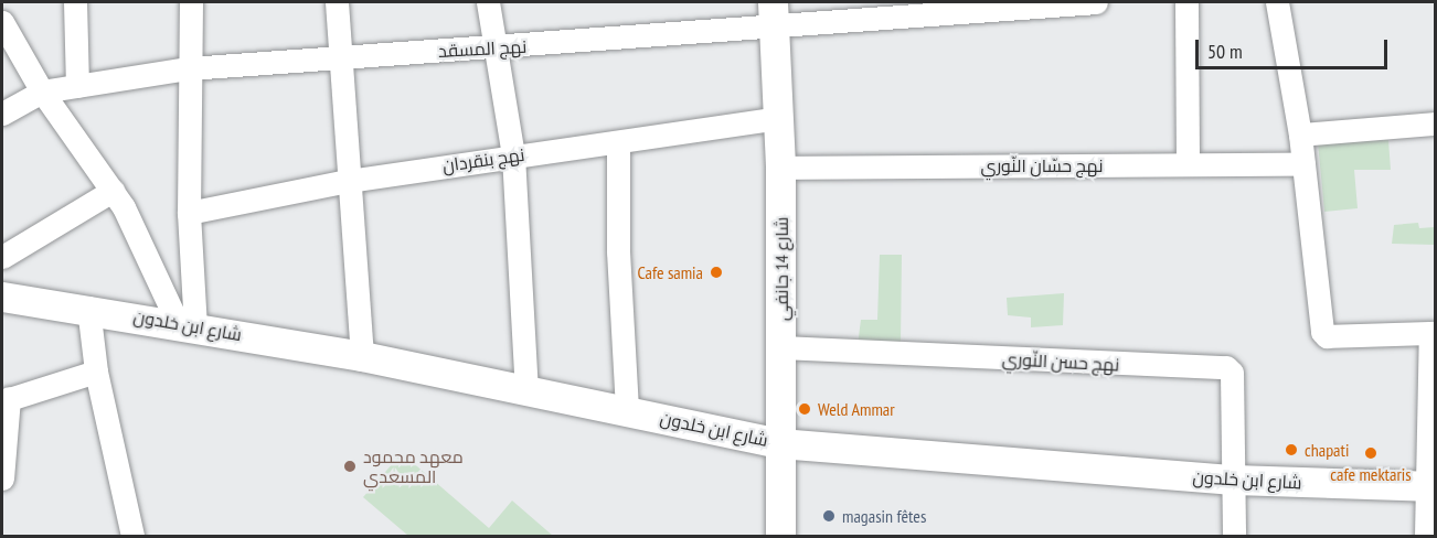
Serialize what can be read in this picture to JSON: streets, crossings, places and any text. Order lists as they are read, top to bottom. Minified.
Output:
{"streets":{"street":["نهج المسقد","نهج بنقردان","نهج حسّان النّوري","شارع 14 جانفي","شارع ابن خلدون","نهج حسن النّوري"]},"crossings":[["نهج المسقد","شارع 14 جانفي"],["نهج بنقردان","شارع 14 جانفي"],["نهج حسّان النّوري","شارع 14 جانفي"],["شارع 14 جانفي","شارع ابن خلدون"],["شارع 14 جانفي","نهج حسن النّوري"],["شارع ابن خلدون","نهج حسن النّوري"]],"places":["Cafe samia","Weld Ammar","chapati","cafe mektaris","معهد محمود المسعدي","magasin fêtes"],"scale_bar":"50 m"}
